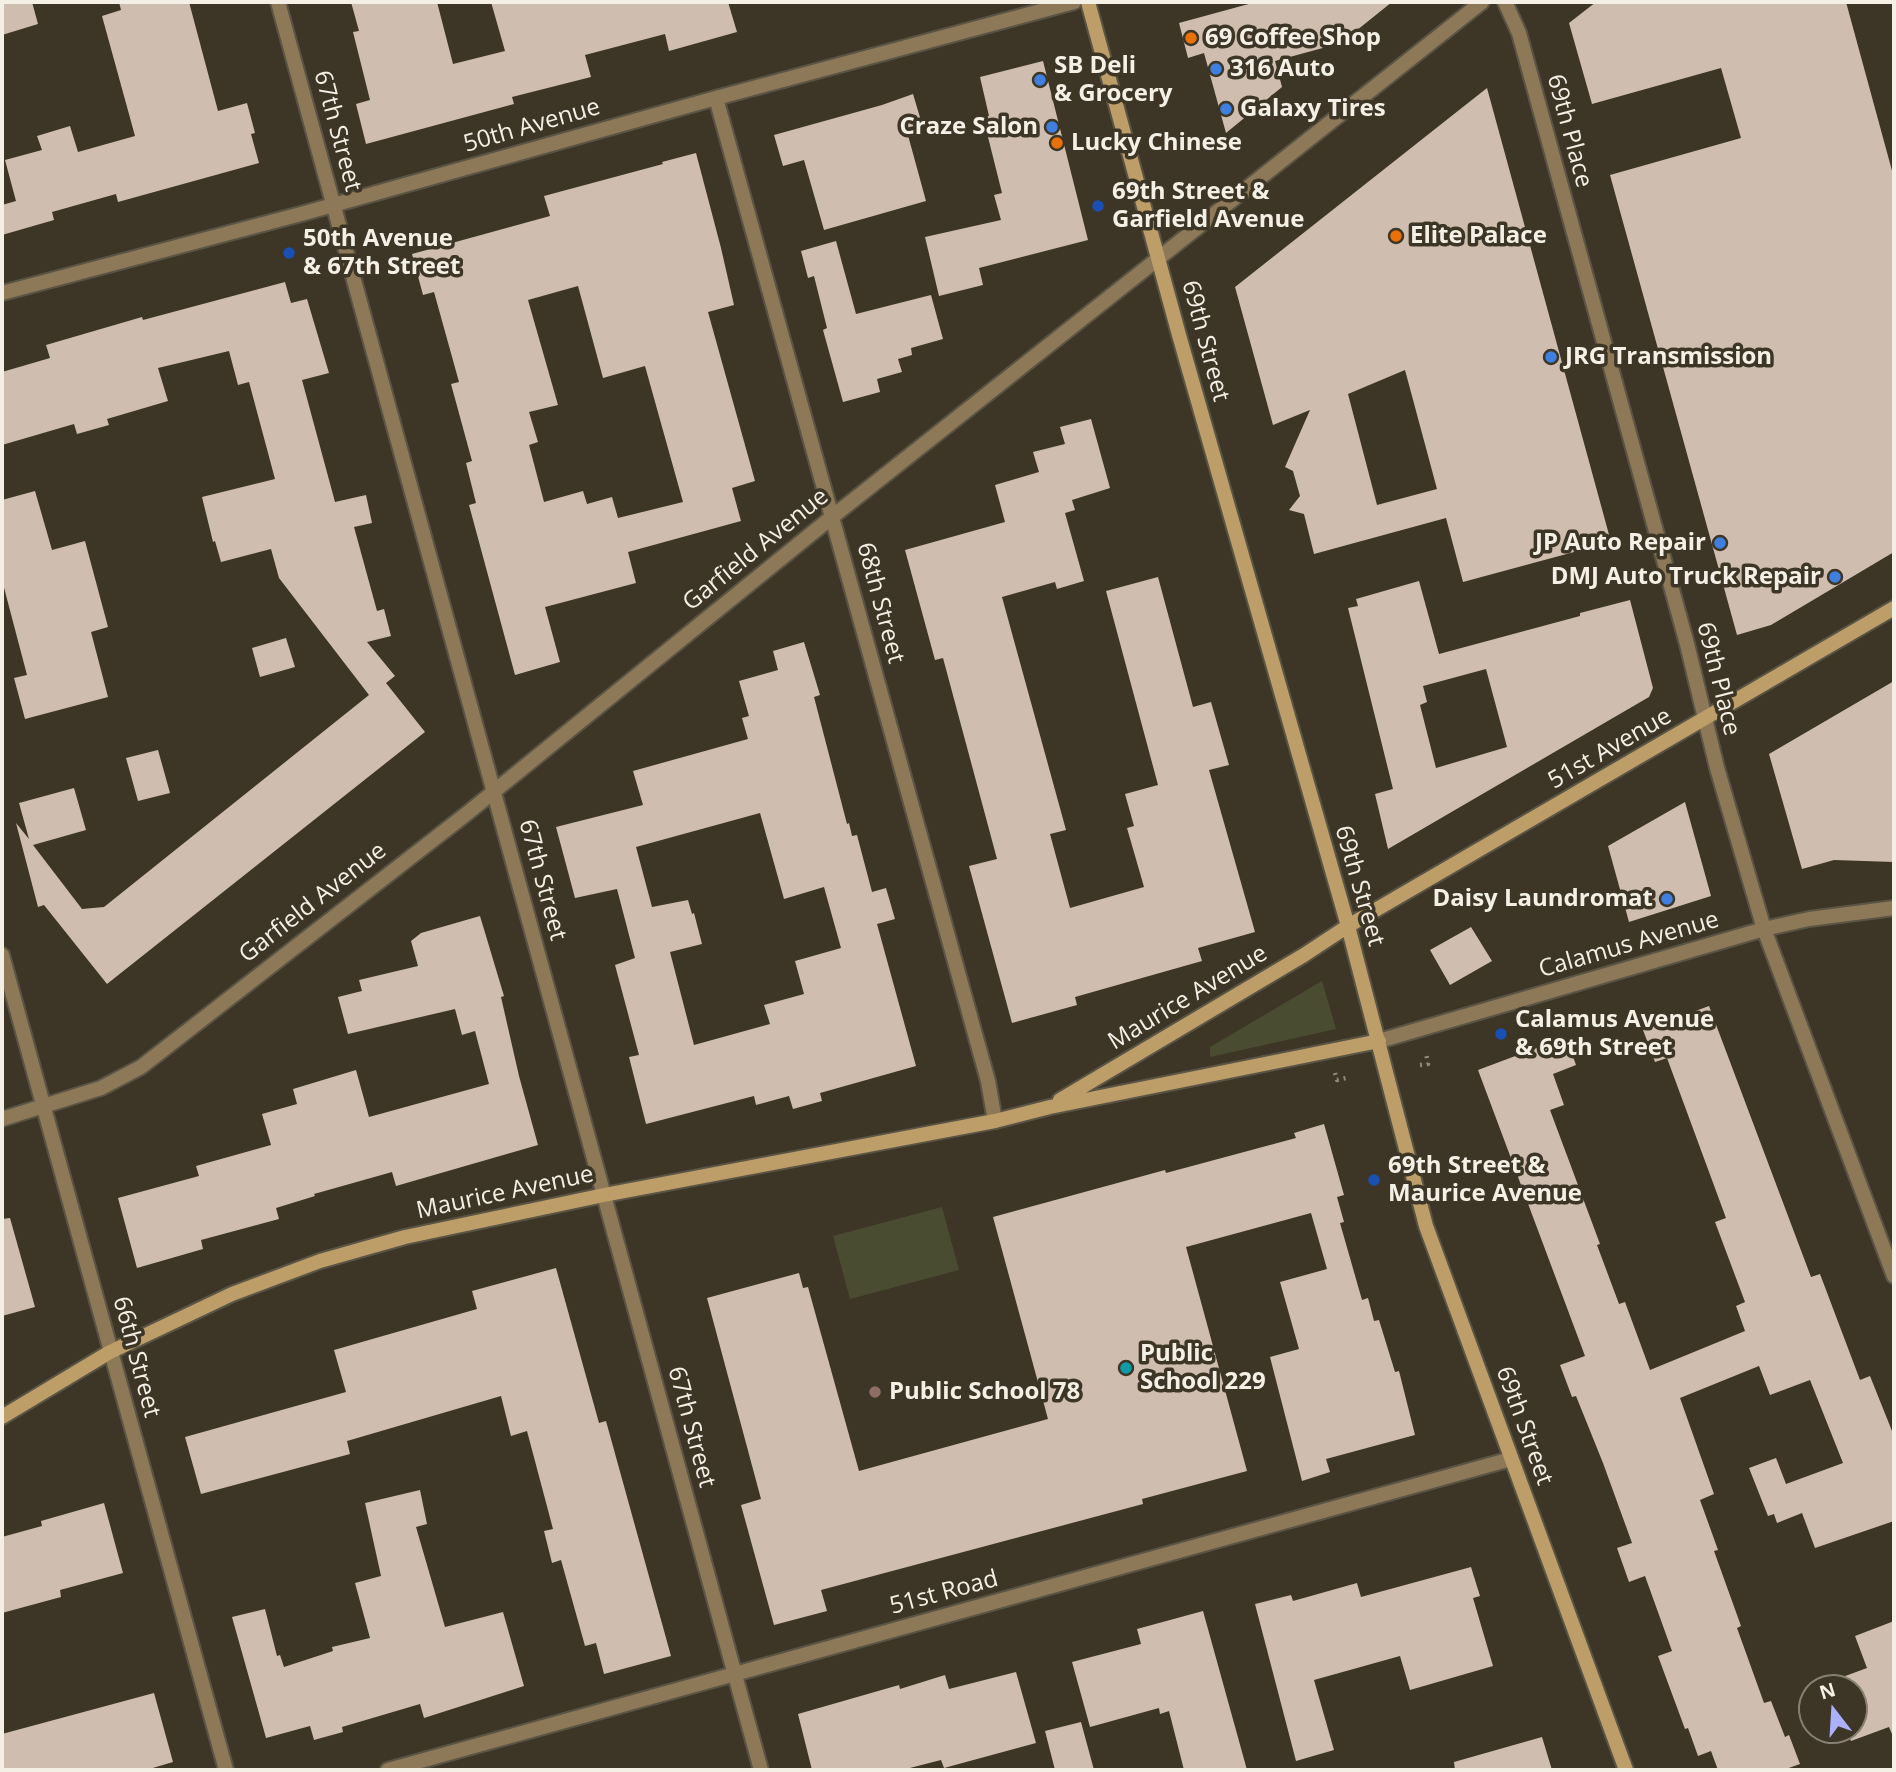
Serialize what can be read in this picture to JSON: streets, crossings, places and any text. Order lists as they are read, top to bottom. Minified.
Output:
{"streets":{"street":["50th Avenue","67th Street","69th Place","69th Street","Garfield Avenue","68th Street","51st Avenue","Calamus Avenue","Maurice Avenue","66th Street","51st Road"]},"crossings":[["50th Avenue","67th Street"],["50th Avenue","68th Street"],["67th Street","Garfield Avenue"],["67th Street","Maurice Avenue"],["67th Street","51st Road"],["69th Place","51st Avenue"],["69th Place","Calamus Avenue"],["69th Street","Garfield Avenue"],["69th Street","51st Avenue"],["69th Street","Calamus Avenue"],["69th Street","Maurice Avenue"],["69th Street","51st Road"],["Garfield Avenue","68th Street"],["Garfield Avenue","66th Street"],["68th Street","Maurice Avenue"],["51st Avenue","Maurice Avenue"],["Calamus Avenue","Maurice Avenue"],["Maurice Avenue","66th Street"]],"places":["69 Coffee Shop","316 Auto","SB Deli & Grocery","Galaxy Tires","Craze Salon","Lucky Chinese","69th Street & Garfield Avenue","Elite Palace","50th Avenue & 67th Street","JRG Transmission","JP Auto Repair","DMJ Auto Truck Repair","Daisy Laundromat","Calamus Avenue & 69th Street","69th Street & Maurice Avenue","Public School 229","Public School 78"],"north":"top"}
